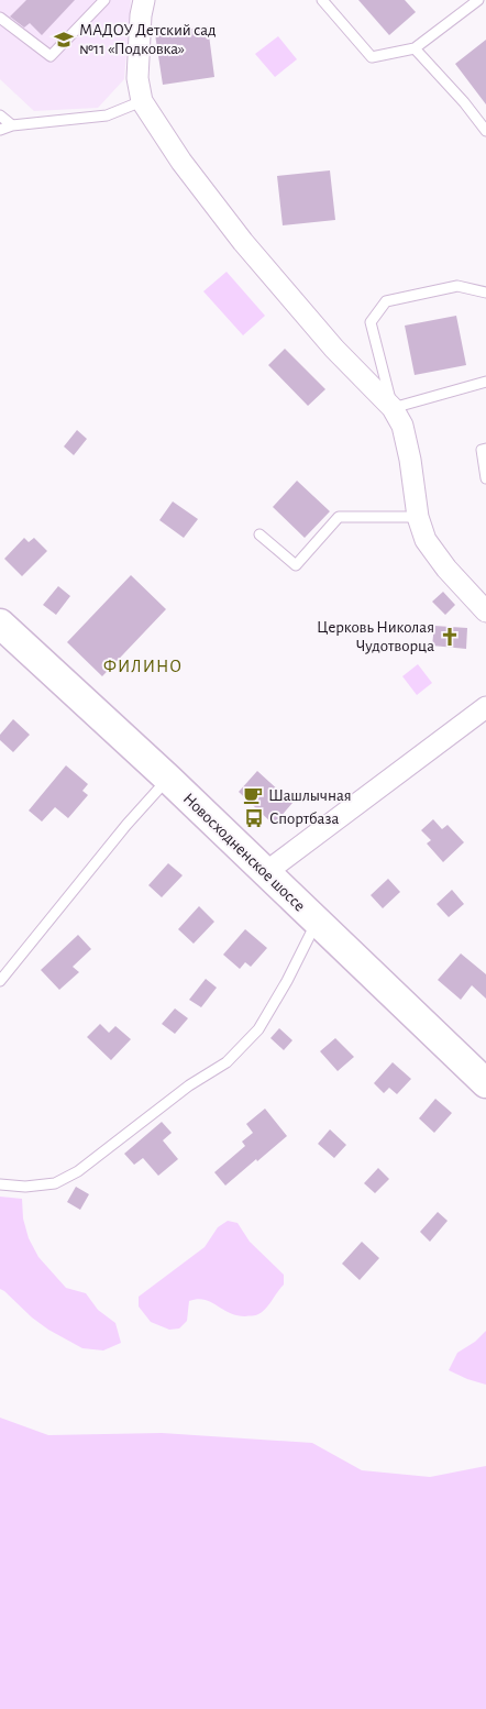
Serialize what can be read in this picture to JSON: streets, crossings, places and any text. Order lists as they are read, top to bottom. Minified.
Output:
{"streets":{"main road":["Новосходненское шоссе"]},"districts":["ФИЛИНО"],"places":{"school or university":["МАДОУ Детский сад №11 «Подковка»"],"church":["Церковь Николая Чудотворца"],"cafe":["Шашлычная"],"bus stop":["Спортбаза"]}}
